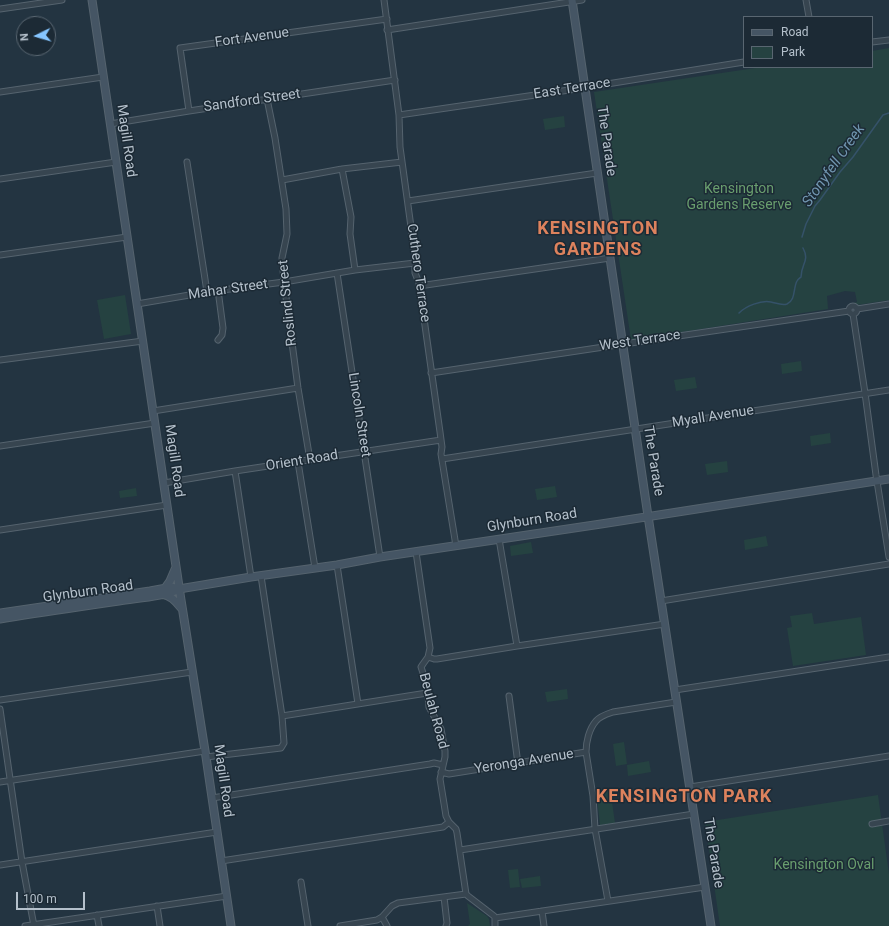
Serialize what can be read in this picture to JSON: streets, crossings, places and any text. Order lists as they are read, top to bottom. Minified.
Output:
{"streets":{"main road":["Magill Road","The Parade","Glynburn Road"],"street":["Fort Avenue","East Terrace","Sandford Street","Cuthero Terrace","Mahar Street","Roslind Street","West Terrace","Lincoln Street","Myall Avenue","Orient Road","Beulah Road","Yeronga Avenue"]},"crossings":[["Fort Avenue","Sandford Street"],["Fort Avenue","Cuthero Terrace"],["East Terrace","The Parade"],["East Terrace","Cuthero Terrace"],["Sandford Street","Magill Road"],["Sandford Street","Cuthero Terrace"],["Sandford Street","Roslind Street"],["Magill Road","Mahar Street"],["Magill Road","Orient Road"],["Magill Road","Glynburn Road"],["The Parade","West Terrace"],["The Parade","Myall Avenue"],["The Parade","Glynburn Road"],["The Parade","Yeronga Avenue"],["Cuthero Terrace","Mahar Street"],["Cuthero Terrace","West Terrace"],["Cuthero Terrace","Myall Avenue"],["Cuthero Terrace","Orient Road"],["Cuthero Terrace","Glynburn Road"],["Mahar Street","Roslind Street"],["Mahar Street","Lincoln Street"],["Roslind Street","Orient Road"],["Lincoln Street","Orient Road"],["Lincoln Street","Glynburn Road"],["Glynburn Road","Beulah Road"],["Beulah Road","Yeronga Avenue"]],"districts":["KENSINGTON GARDENS","KENSINGTON PARK"],"water":["Stonyfell Creek"],"parks":["Kensington Gardens Reserve","Kensington Oval"],"legend":["Road","Park"],"scale_bar":"100 m","north":"left"}
